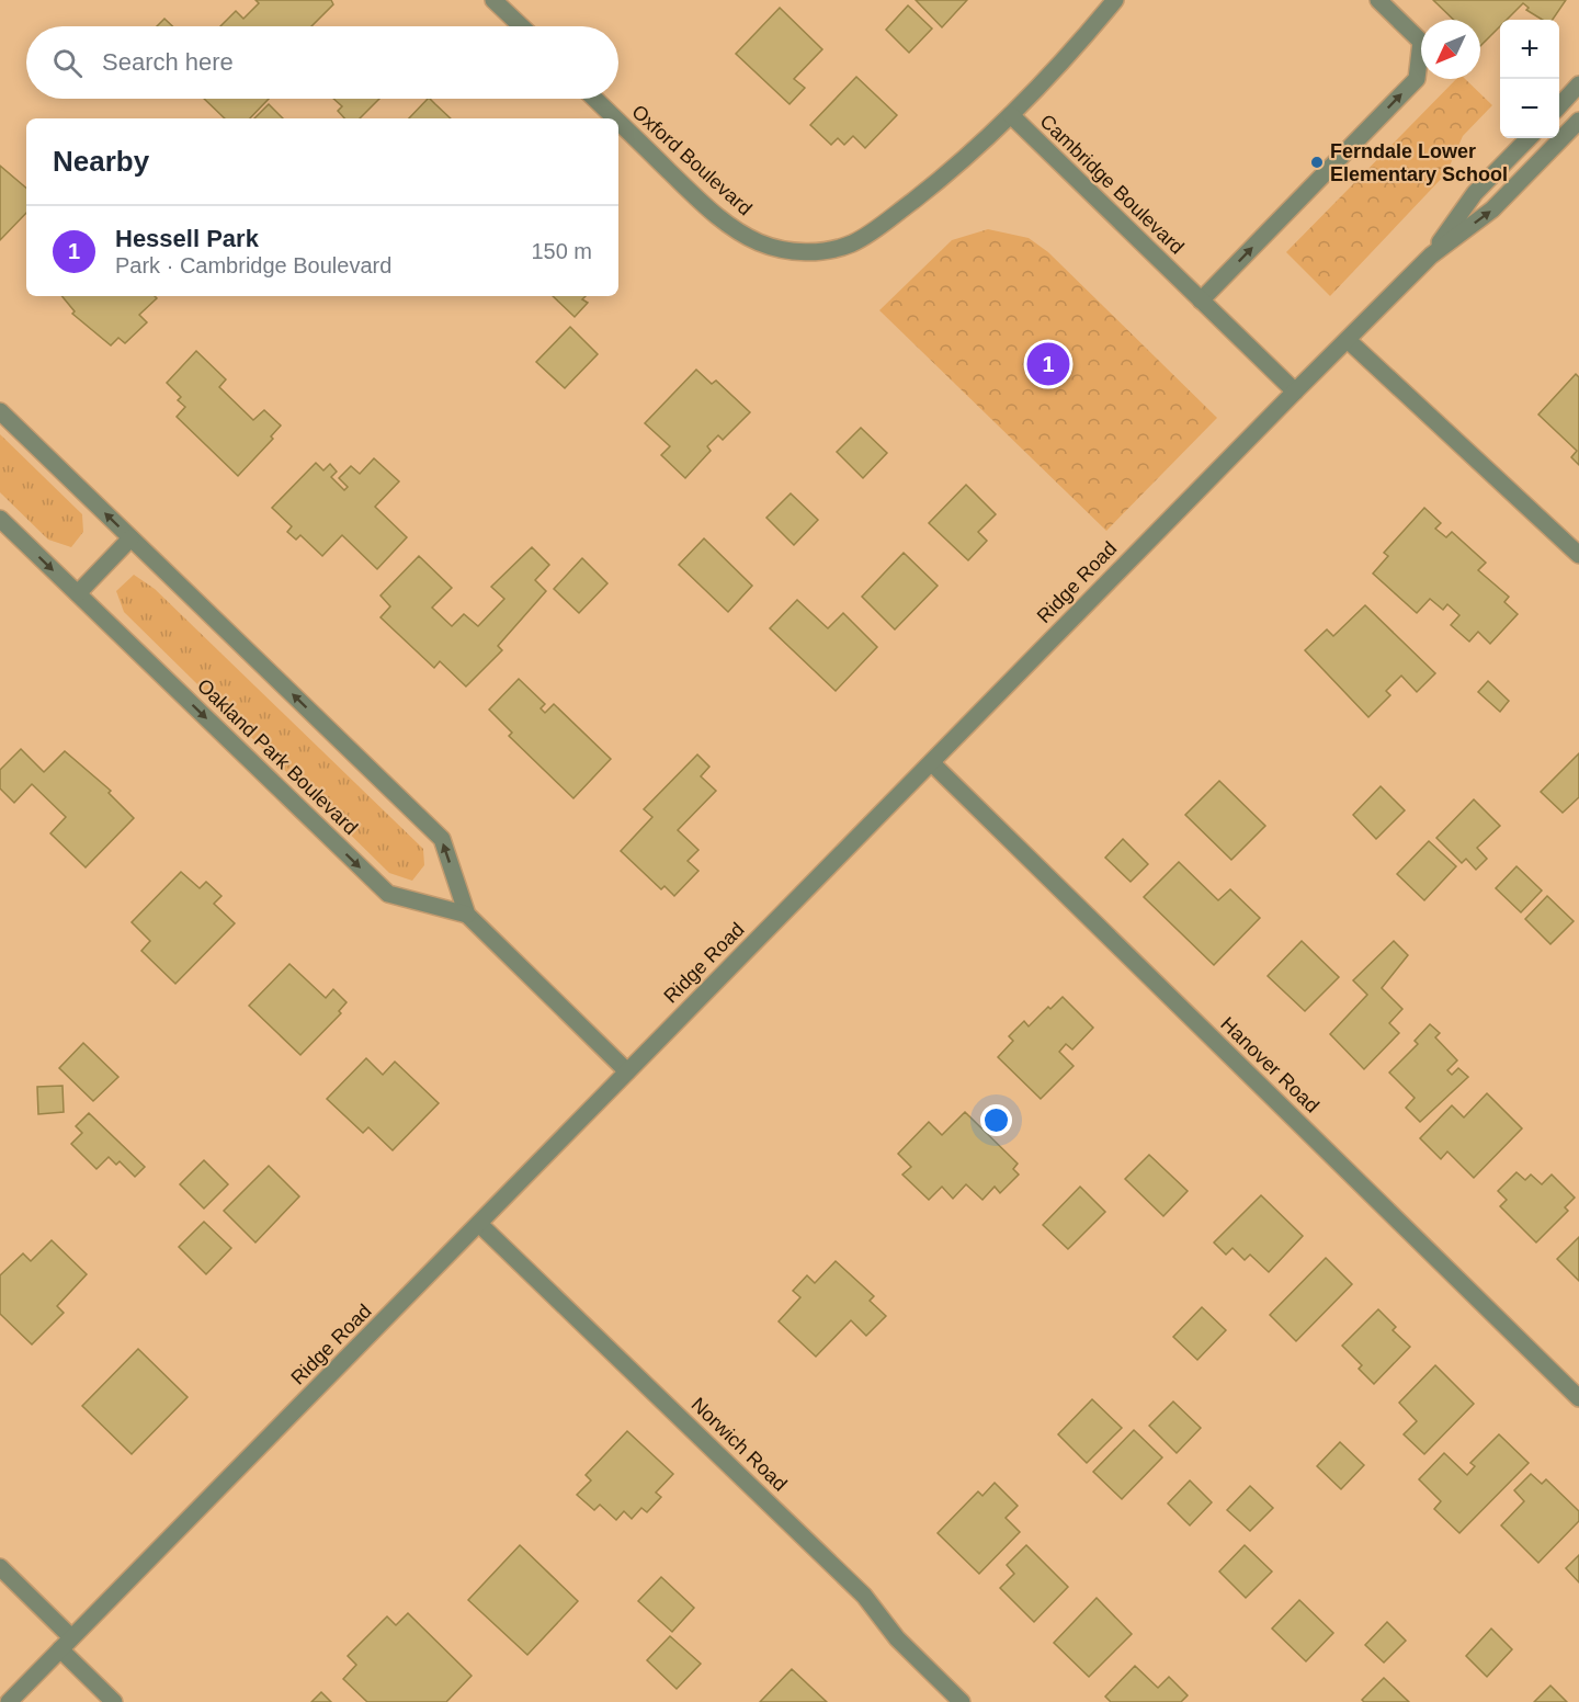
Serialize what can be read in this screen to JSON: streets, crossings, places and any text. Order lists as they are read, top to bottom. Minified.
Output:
{"streets":{"street":["Oxford Boulevard","Cambridge Boulevard","Ridge Road","Oakland Park Boulevard","Hanover Road","Norwich Road"]},"crossings":[["Oxford Boulevard","Cambridge Boulevard"],["Cambridge Boulevard","Ridge Road"],["Ridge Road","Oakland Park Boulevard"],["Ridge Road","Hanover Road"],["Ridge Road","Norwich Road"]],"places":["Ferndale Lower Elementary School"],"north":"bottom left","page":{"map_buttons":["+","−"],"search":"Search here","heading":"Nearby","list":[{"mark":"1","name":"Hessell Park","note":"Park · Cambridge Boulevard","value":"150 m"}],"pins":"1"}}
